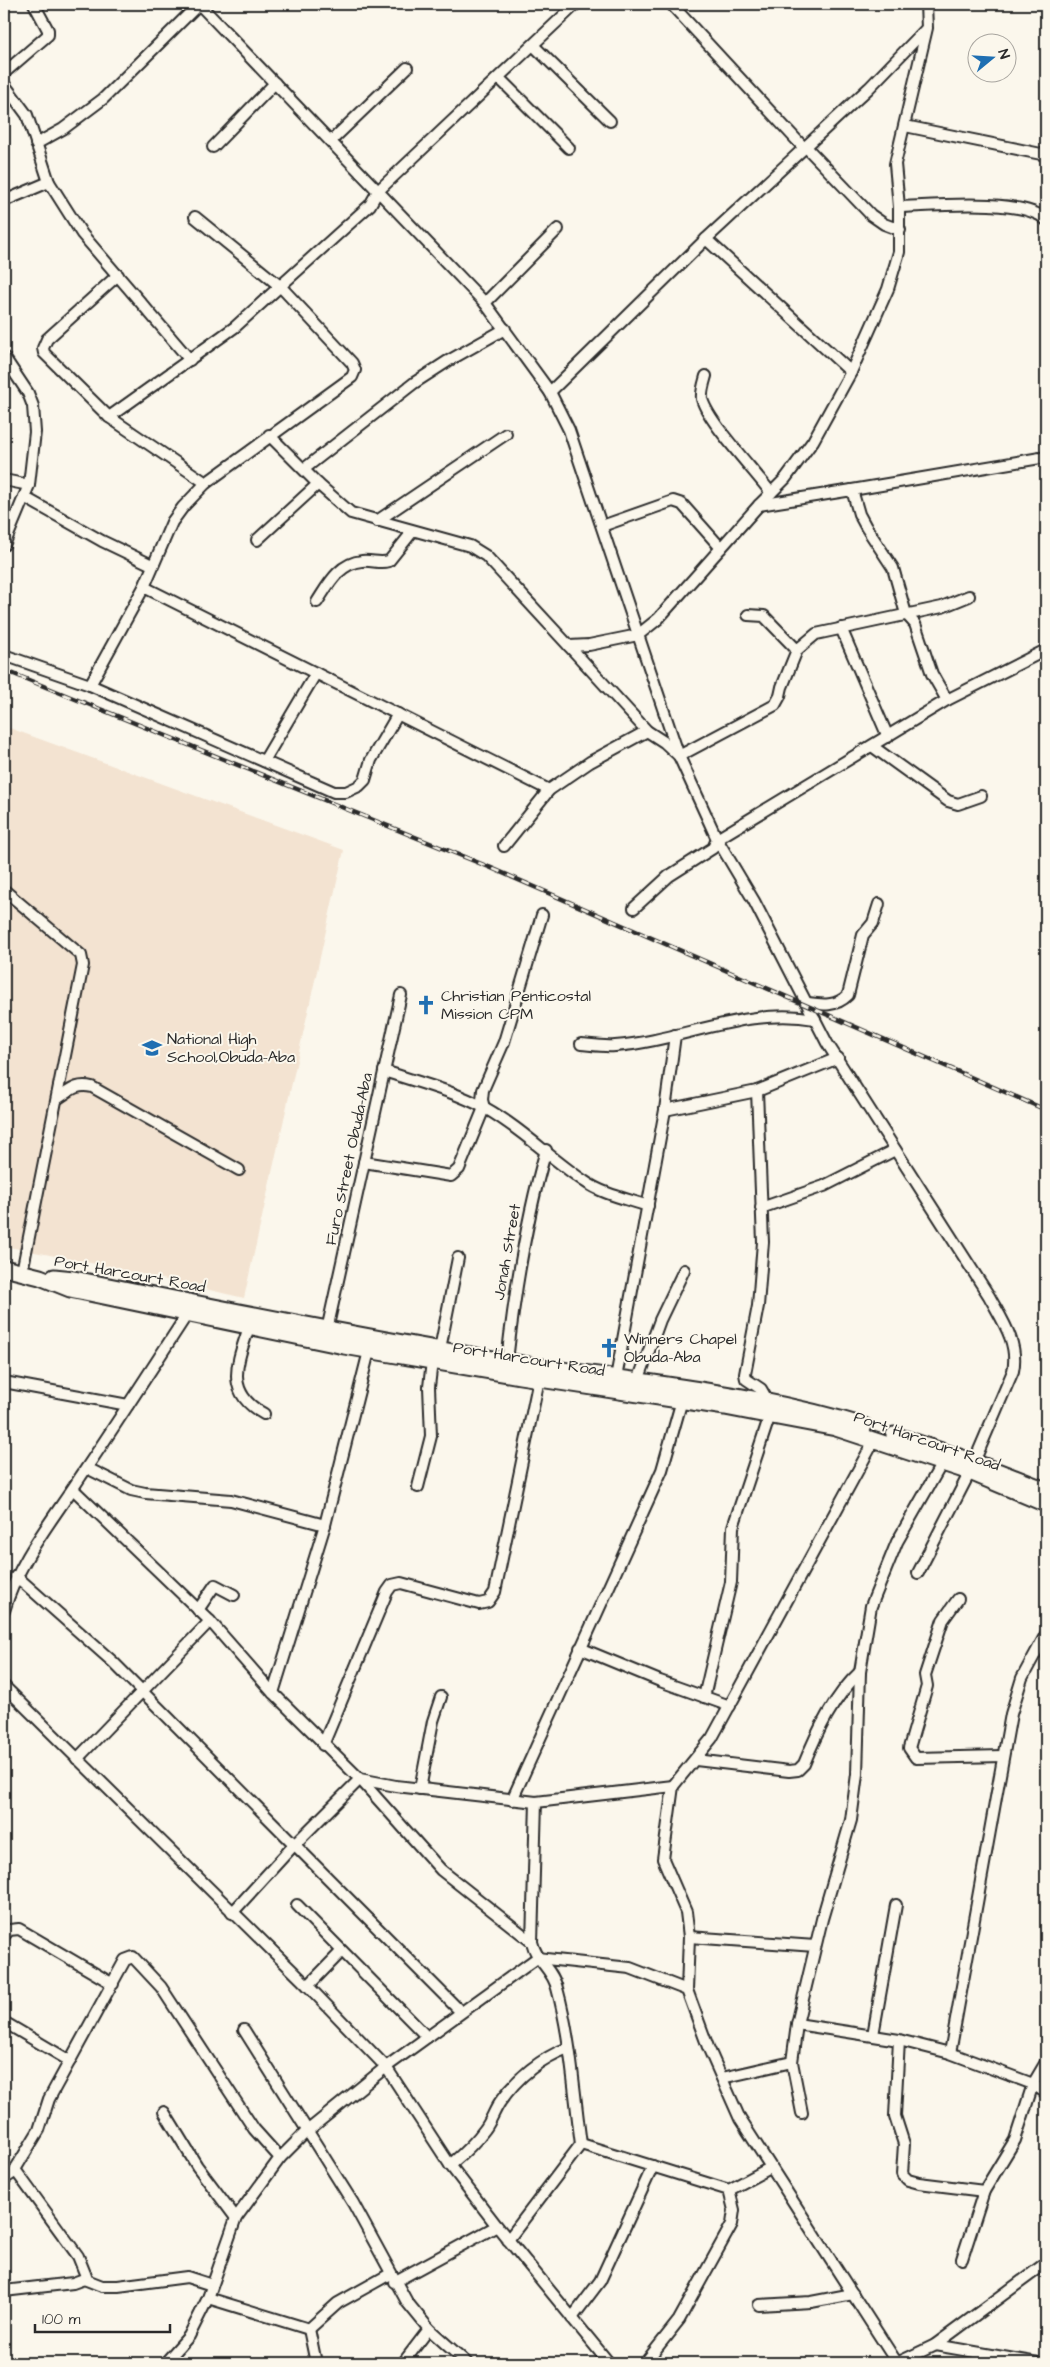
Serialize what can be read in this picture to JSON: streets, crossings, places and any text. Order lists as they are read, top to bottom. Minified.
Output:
{"streets":{"highway":["Port Harcourt Road"],"street":["Furo Street Obuda-Aba","Jonah Street"]},"crossings":[["Furo Street Obuda-Aba","Port Harcourt Road"],["Jonah Street","Port Harcourt Road"]],"places":{"church":["Christian Penticostal Mission CPM","Winners Chapel Obuda-Aba"],"school or university":["National High School,Obuda-Aba"]},"scale_bar":"100 m","north":"right"}
